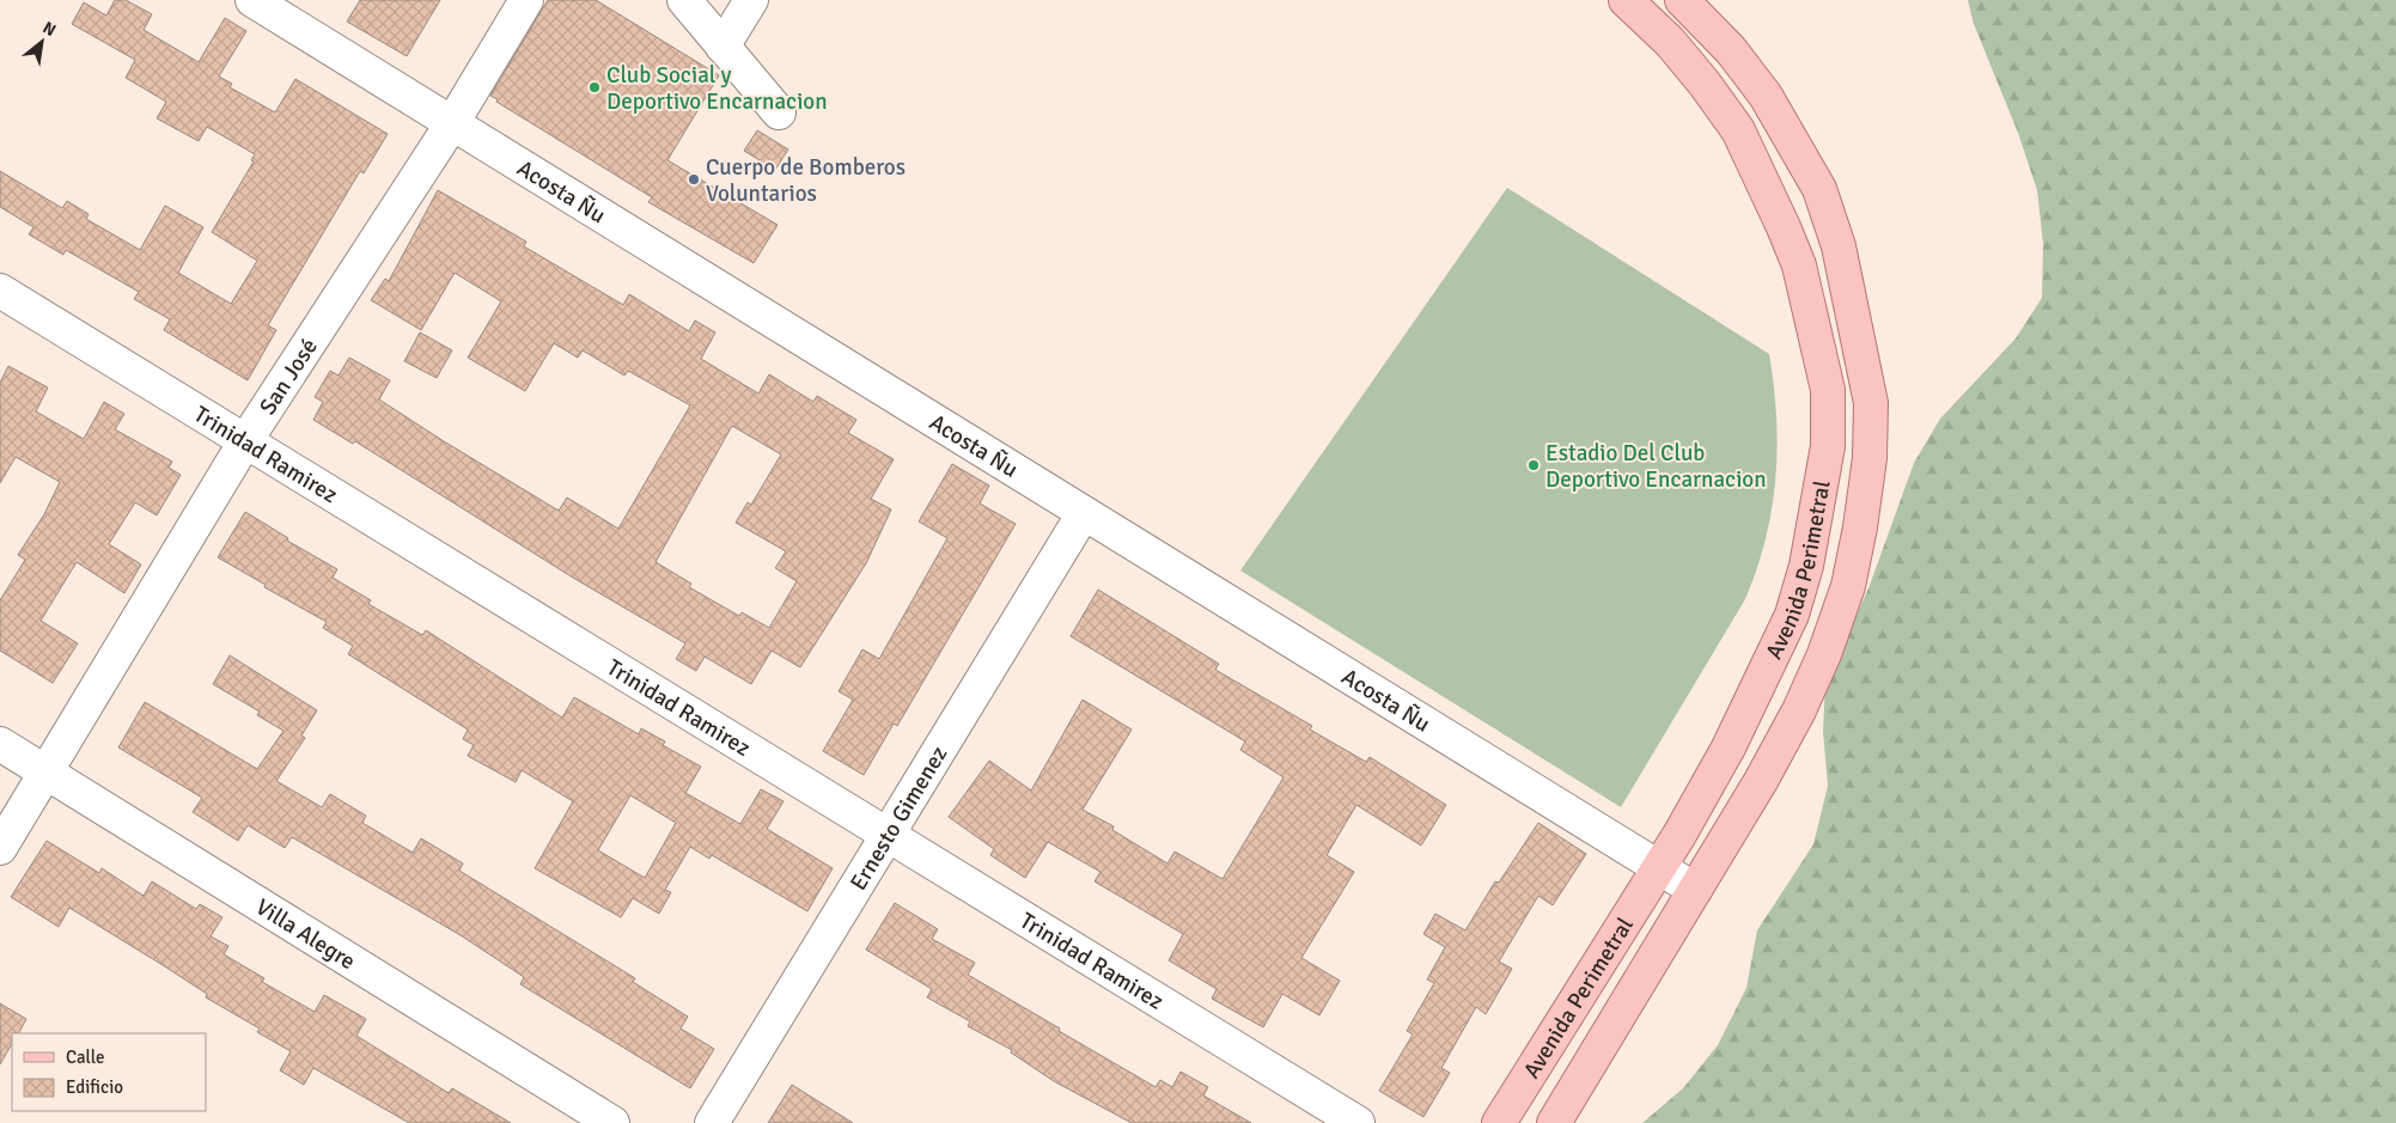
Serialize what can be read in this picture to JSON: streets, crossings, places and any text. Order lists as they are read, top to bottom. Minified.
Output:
{"streets":{"main road":["Avenida Perimetral"],"street":["Acosta Ñu","San José","Trinidad Ramirez","Ernesto Gimenez","Villa Alegre"]},"crossings":[["Acosta Ñu","San José"],["Acosta Ñu","Avenida Perimetral"],["Acosta Ñu","Ernesto Gimenez"],["San José","Trinidad Ramirez"],["San José","Villa Alegre"],["Trinidad Ramirez","Ernesto Gimenez"]],"places":["Club Social y Deportivo Encarnacion","Cuerpo de Bomberos Voluntarios","Estadio Del Club Deportivo Encarnacion"],"legend":["Calle","Edificio"],"north":"top right"}
